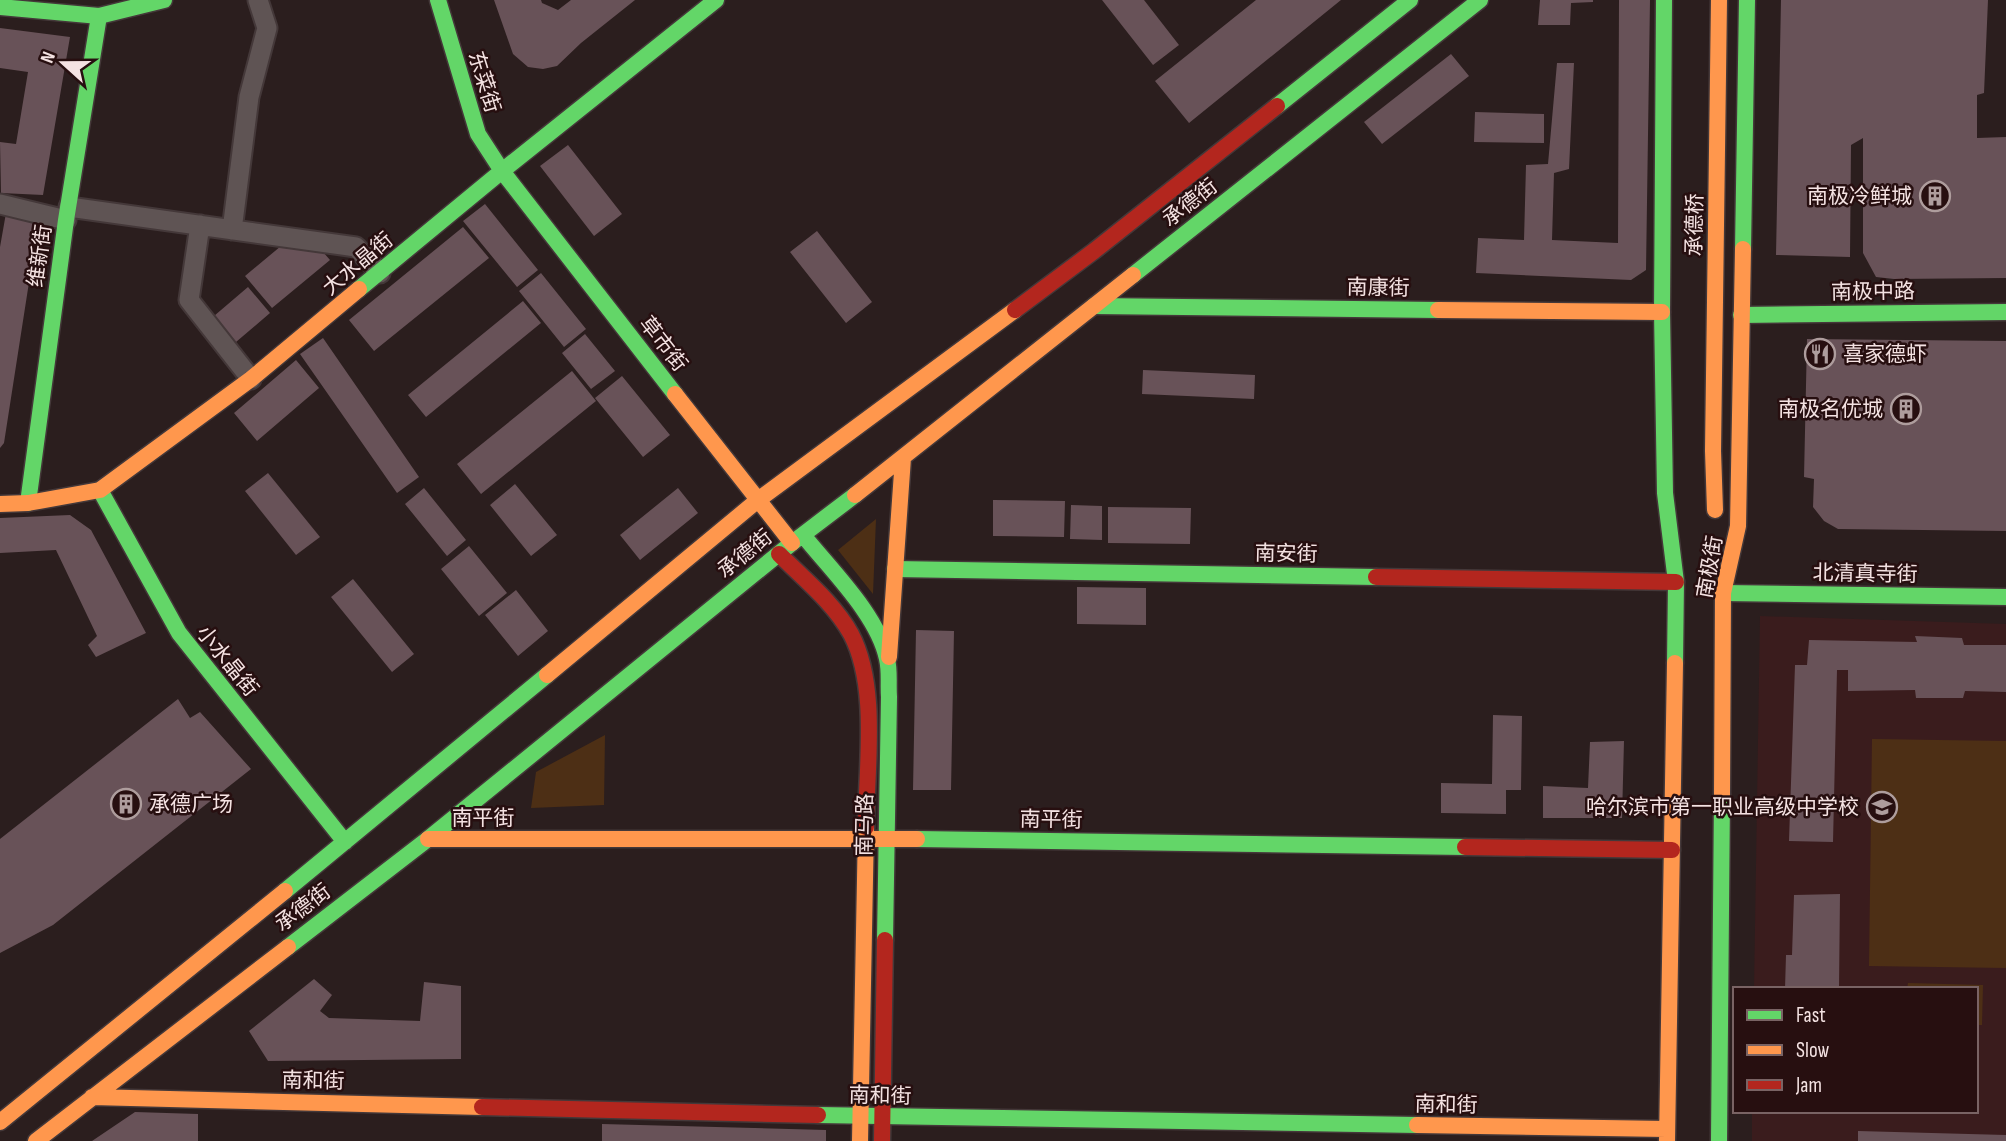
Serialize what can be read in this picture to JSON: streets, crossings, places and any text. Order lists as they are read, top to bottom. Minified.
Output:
{"streets":{"main road":["东菜街","承德街","承德桥","维新街","大水晶街","南康街","南极中路","草市街","南安街","南极街","北清真寺街","小水晶街","南平街","南马路","南和街"]},"crossings":[["东菜街","大水晶街"],["东菜街","草市街"],["承德街","南康街"],["承德街","草市街"],["承德街","南平街"],["承德街","南马路"],["承德街","南和街"],["承德桥","南极街"],["承德桥","北清真寺街"],["维新街","大水晶街"],["大水晶街","草市街"],["大水晶街","小水晶街"],["南康街","南极街"],["南极中路","南极街"],["草市街","南马路"],["南安街","南极街"],["南极街","北清真寺街"],["南极街","南平街"],["南极街","南和街"],["南平街","南马路"],["南马路","南和街"]],"places":{"building":["南极冷鲜城","南极名优城","承德广场"],"restaurant":["喜家德虾"],"school or university":["哈尔滨市第一职业高级中学校"]},"legend":["Fast","Slow","Jam"],"north":"left"}
